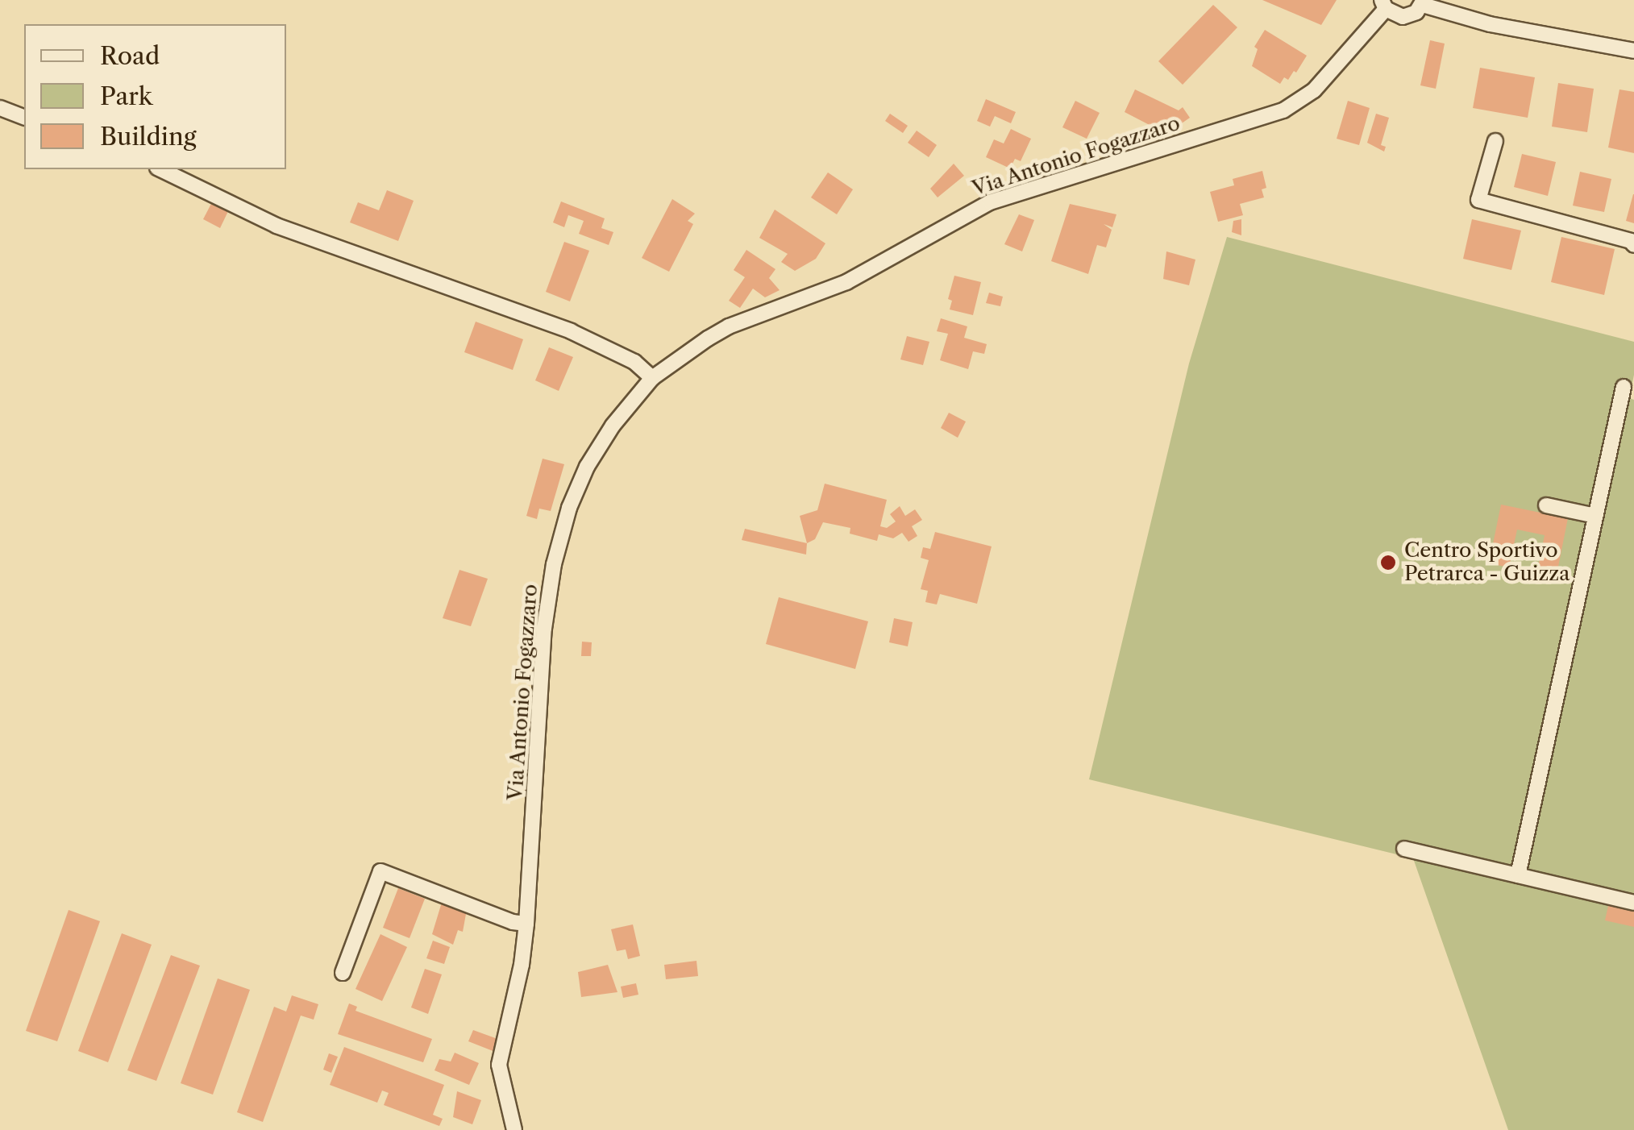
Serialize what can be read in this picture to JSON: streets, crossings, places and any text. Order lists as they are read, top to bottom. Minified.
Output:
{"streets":{"street":["Via Antonio Fogazzaro"]},"places":["Centro Sportivo Petrarca - Guizza"],"legend":["Road","Park","Building"]}
